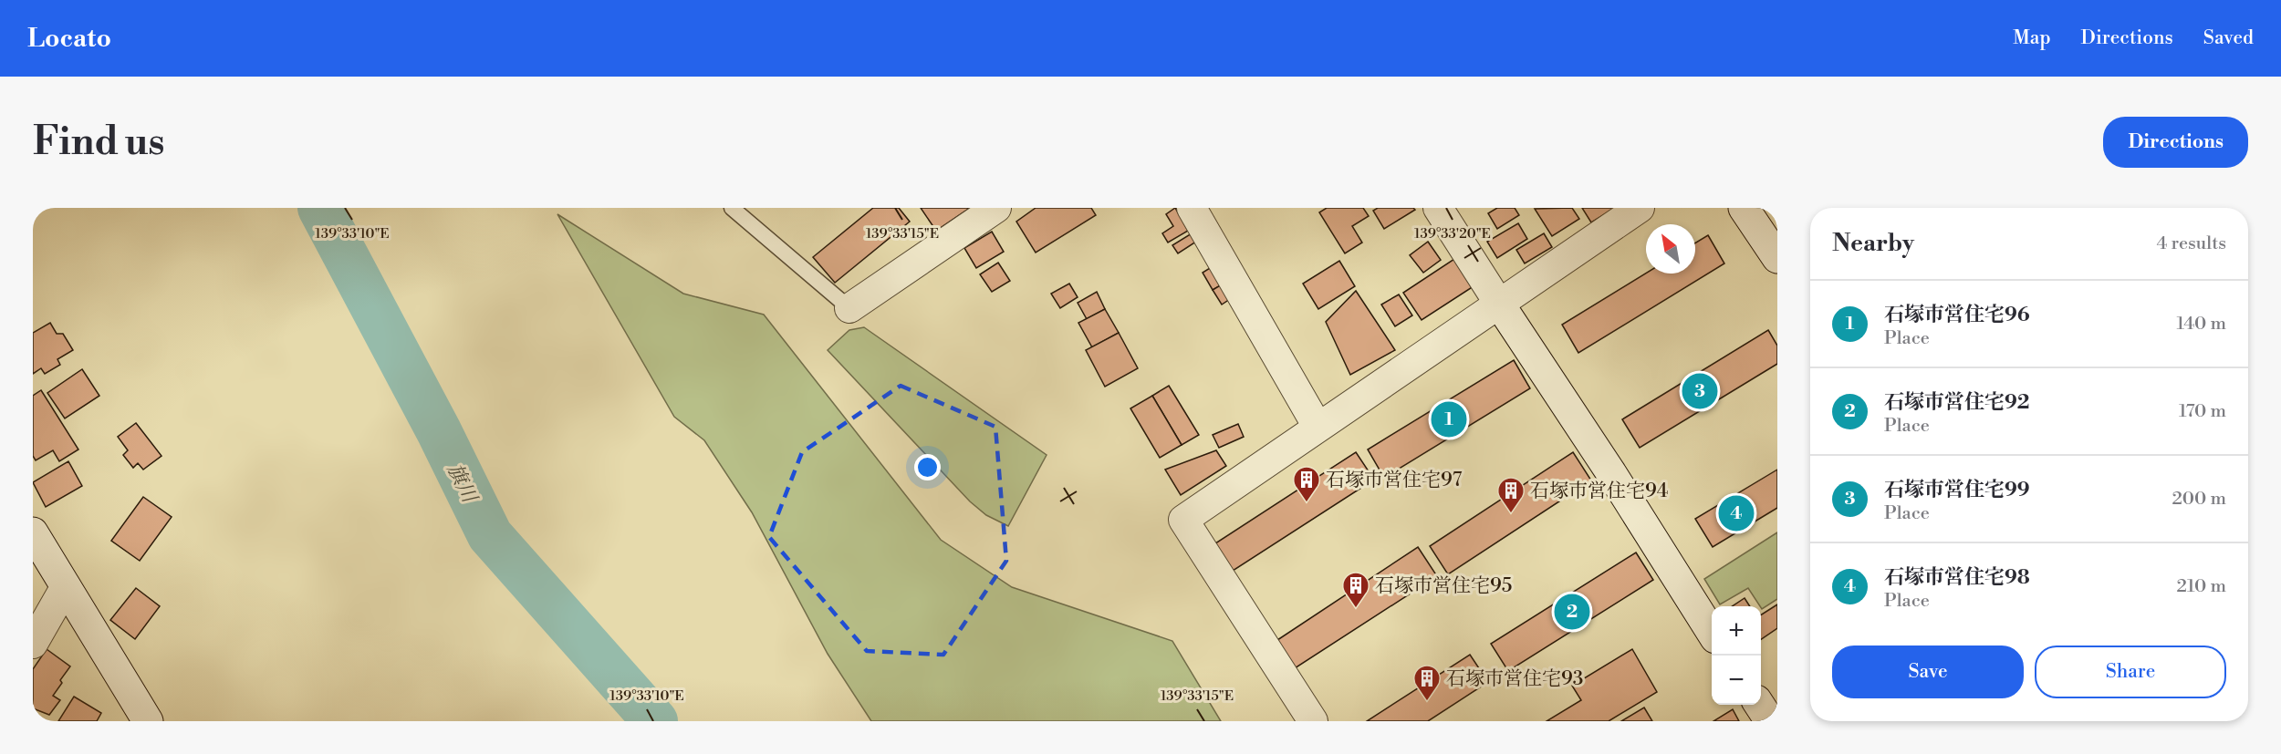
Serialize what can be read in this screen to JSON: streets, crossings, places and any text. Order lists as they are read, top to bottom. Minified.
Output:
{"water":["旗川"],"places":{"building":["石塚市営住宅97","石塚市営住宅94","石塚市営住宅95","石塚市営住宅93"]},"north":"top left","page":{"header":"Locato","nav":["Map","Directions","Saved"],"buttons":["Directions",["Save","Share"]],"title":"Find us","heading":["Nearby","4 results"],"list":[{"mark":"1","name":"石塚市営住宅96","note":"Place","value":"140 m"},{"mark":"2","name":"石塚市営住宅92","note":"Place","value":"170 m"},{"mark":"3","name":"石塚市営住宅99","note":"Place","value":"200 m"},{"mark":"4","name":"石塚市営住宅98","note":"Place","value":"210 m"}],"pins":["3","1","4","2"],"map_buttons":["+","−"]},"coordinates":["139°33'15\"E","139°33'20\"E","139°33'10\"E"]}
